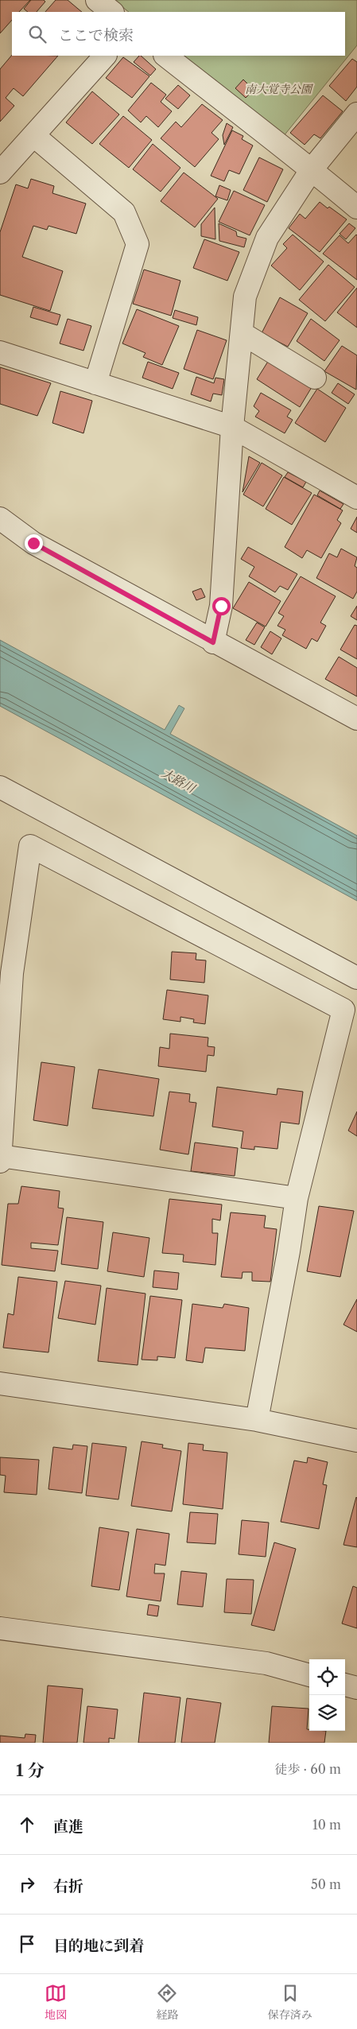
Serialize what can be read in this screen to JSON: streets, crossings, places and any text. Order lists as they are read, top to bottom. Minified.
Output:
{"water":["大路川"],"parks":["南大覚寺公園"],"page":{"search":"ここで検索","heading":["1 分","徒歩 · 60 m"],"list":[["直進","10 m"],["右折","50 m"],"目的地に到着"],"nav":["地図","経路","保存済み"]}}
